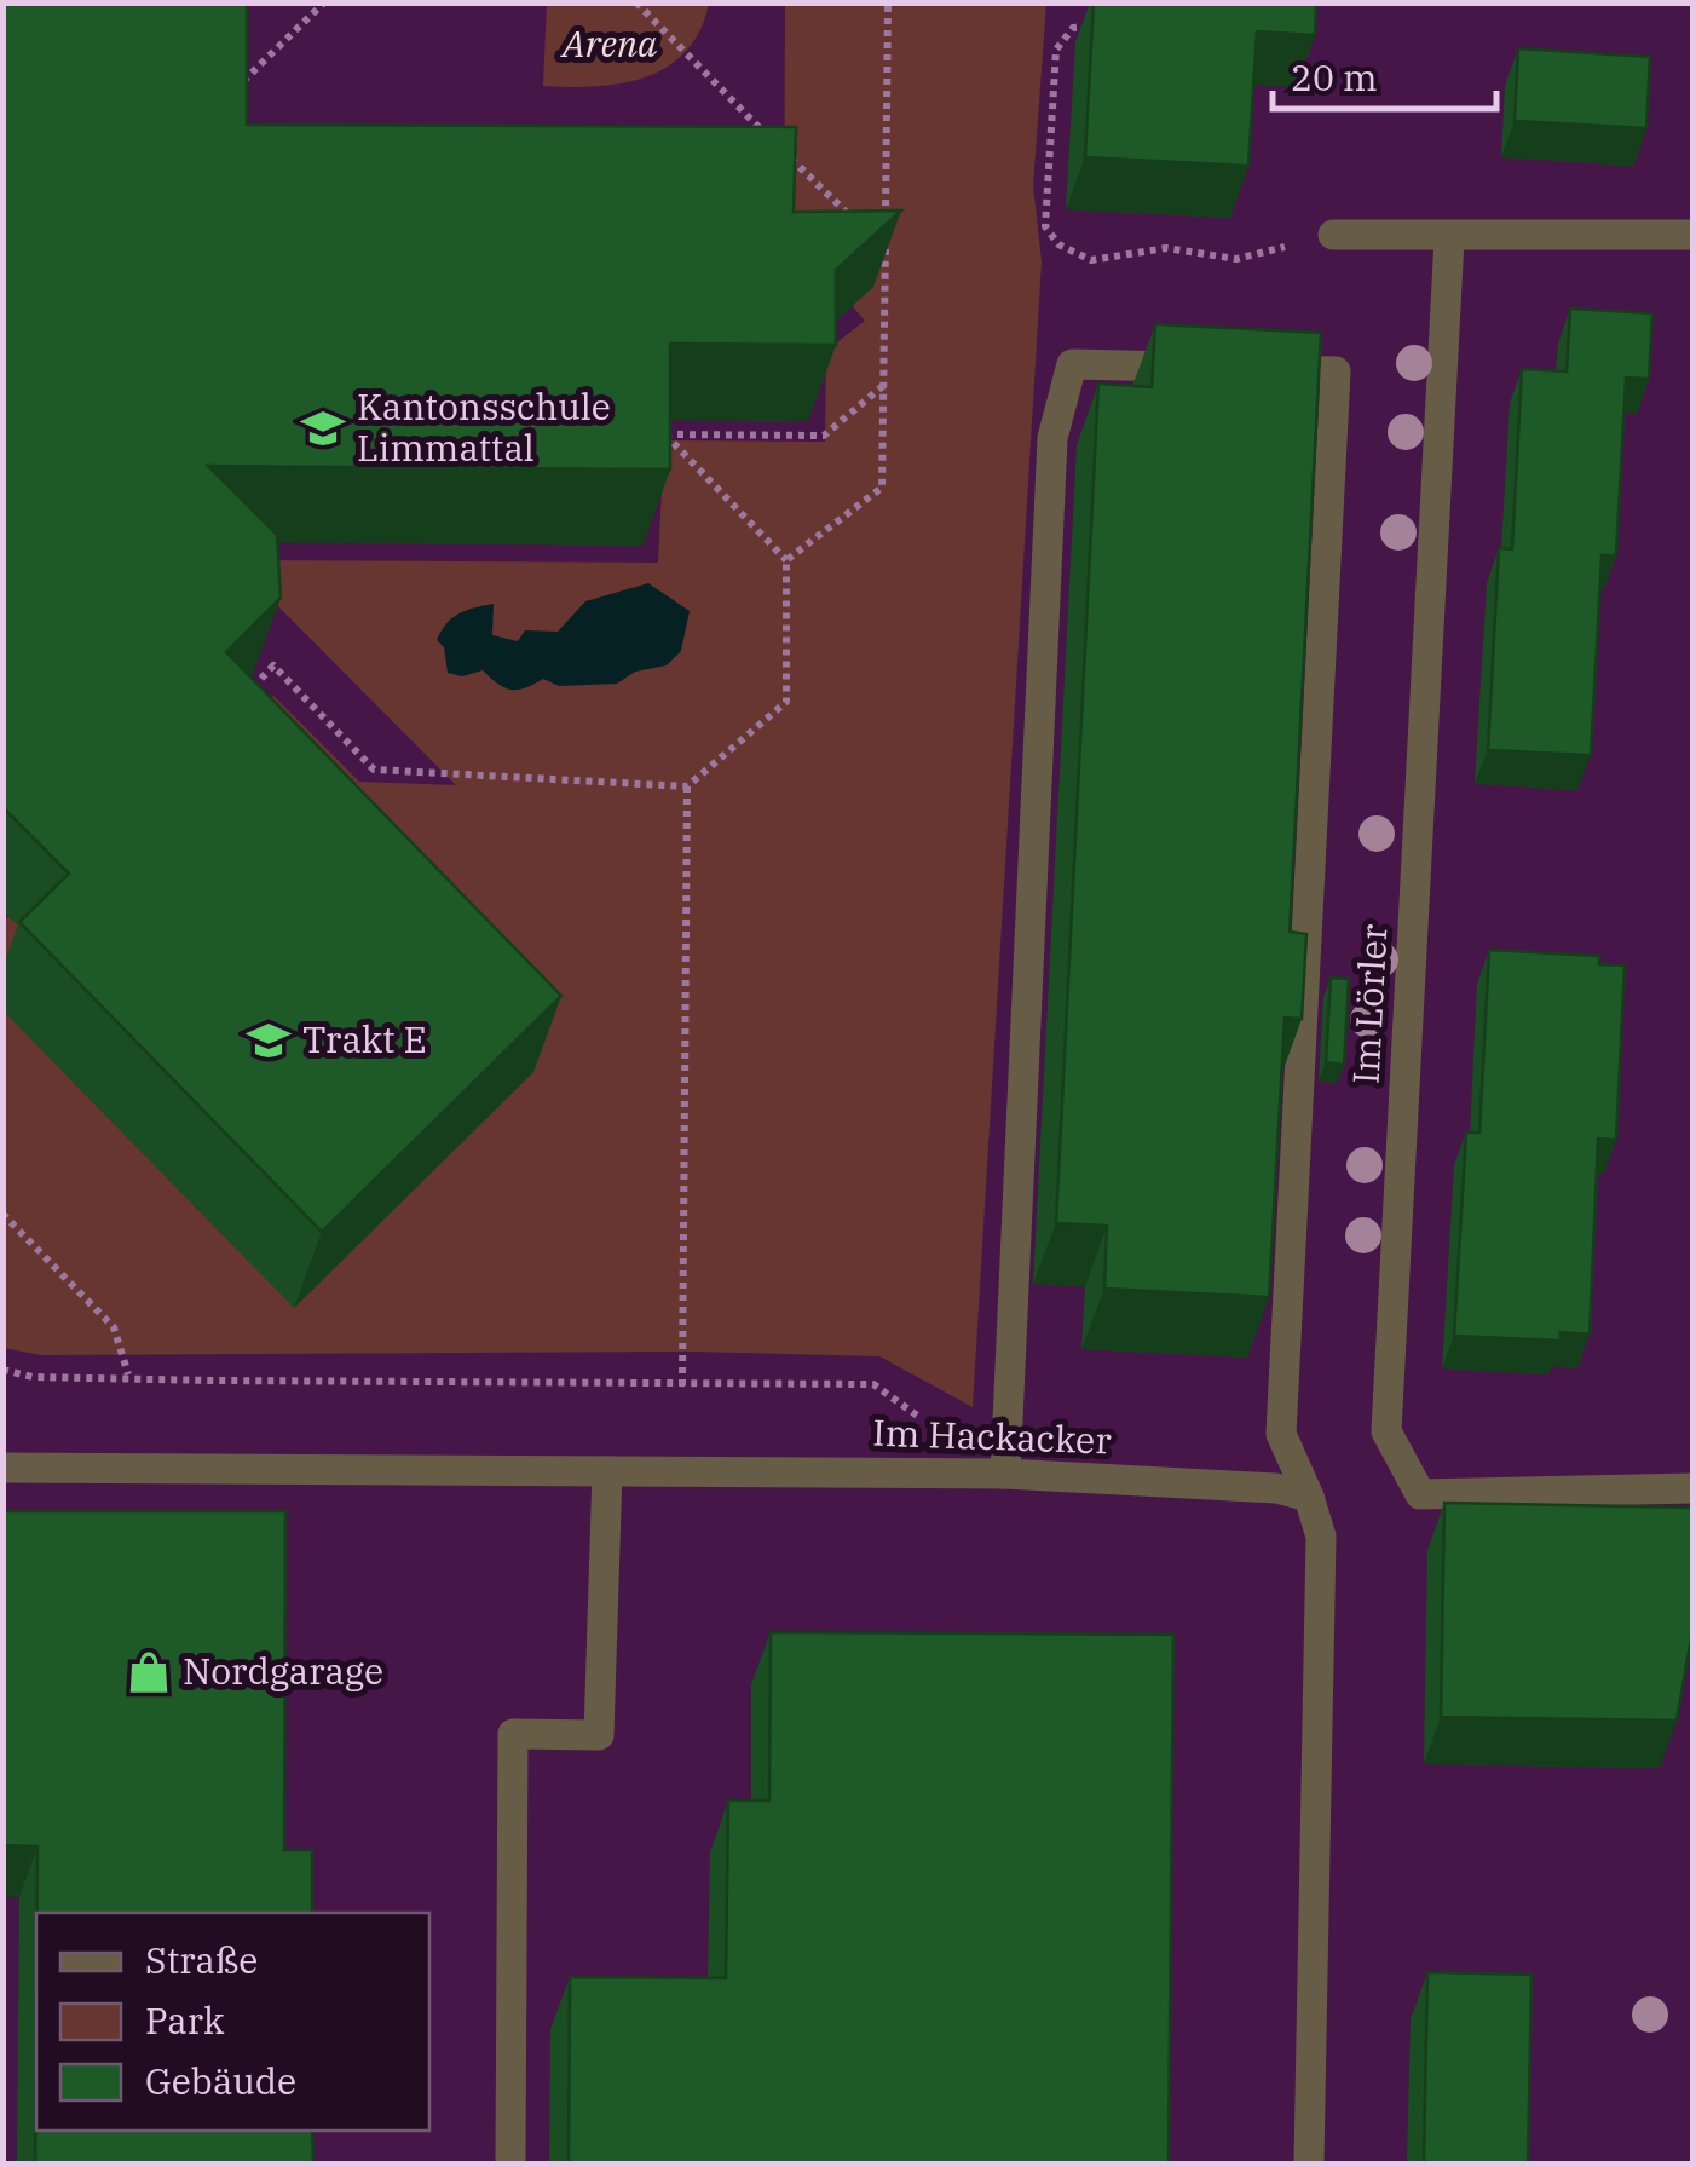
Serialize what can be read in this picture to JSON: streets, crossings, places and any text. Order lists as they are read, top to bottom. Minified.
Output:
{"streets":{"street":["Im Lörler","Im Hackacker"]},"parks":["Arena"],"places":{"school or university":["Kantonsschule Limmattal","Trakt E"],"shop":["Nordgarage"]},"legend":["Straße","Park","Gebäude"],"scale_bar":"20 m"}
